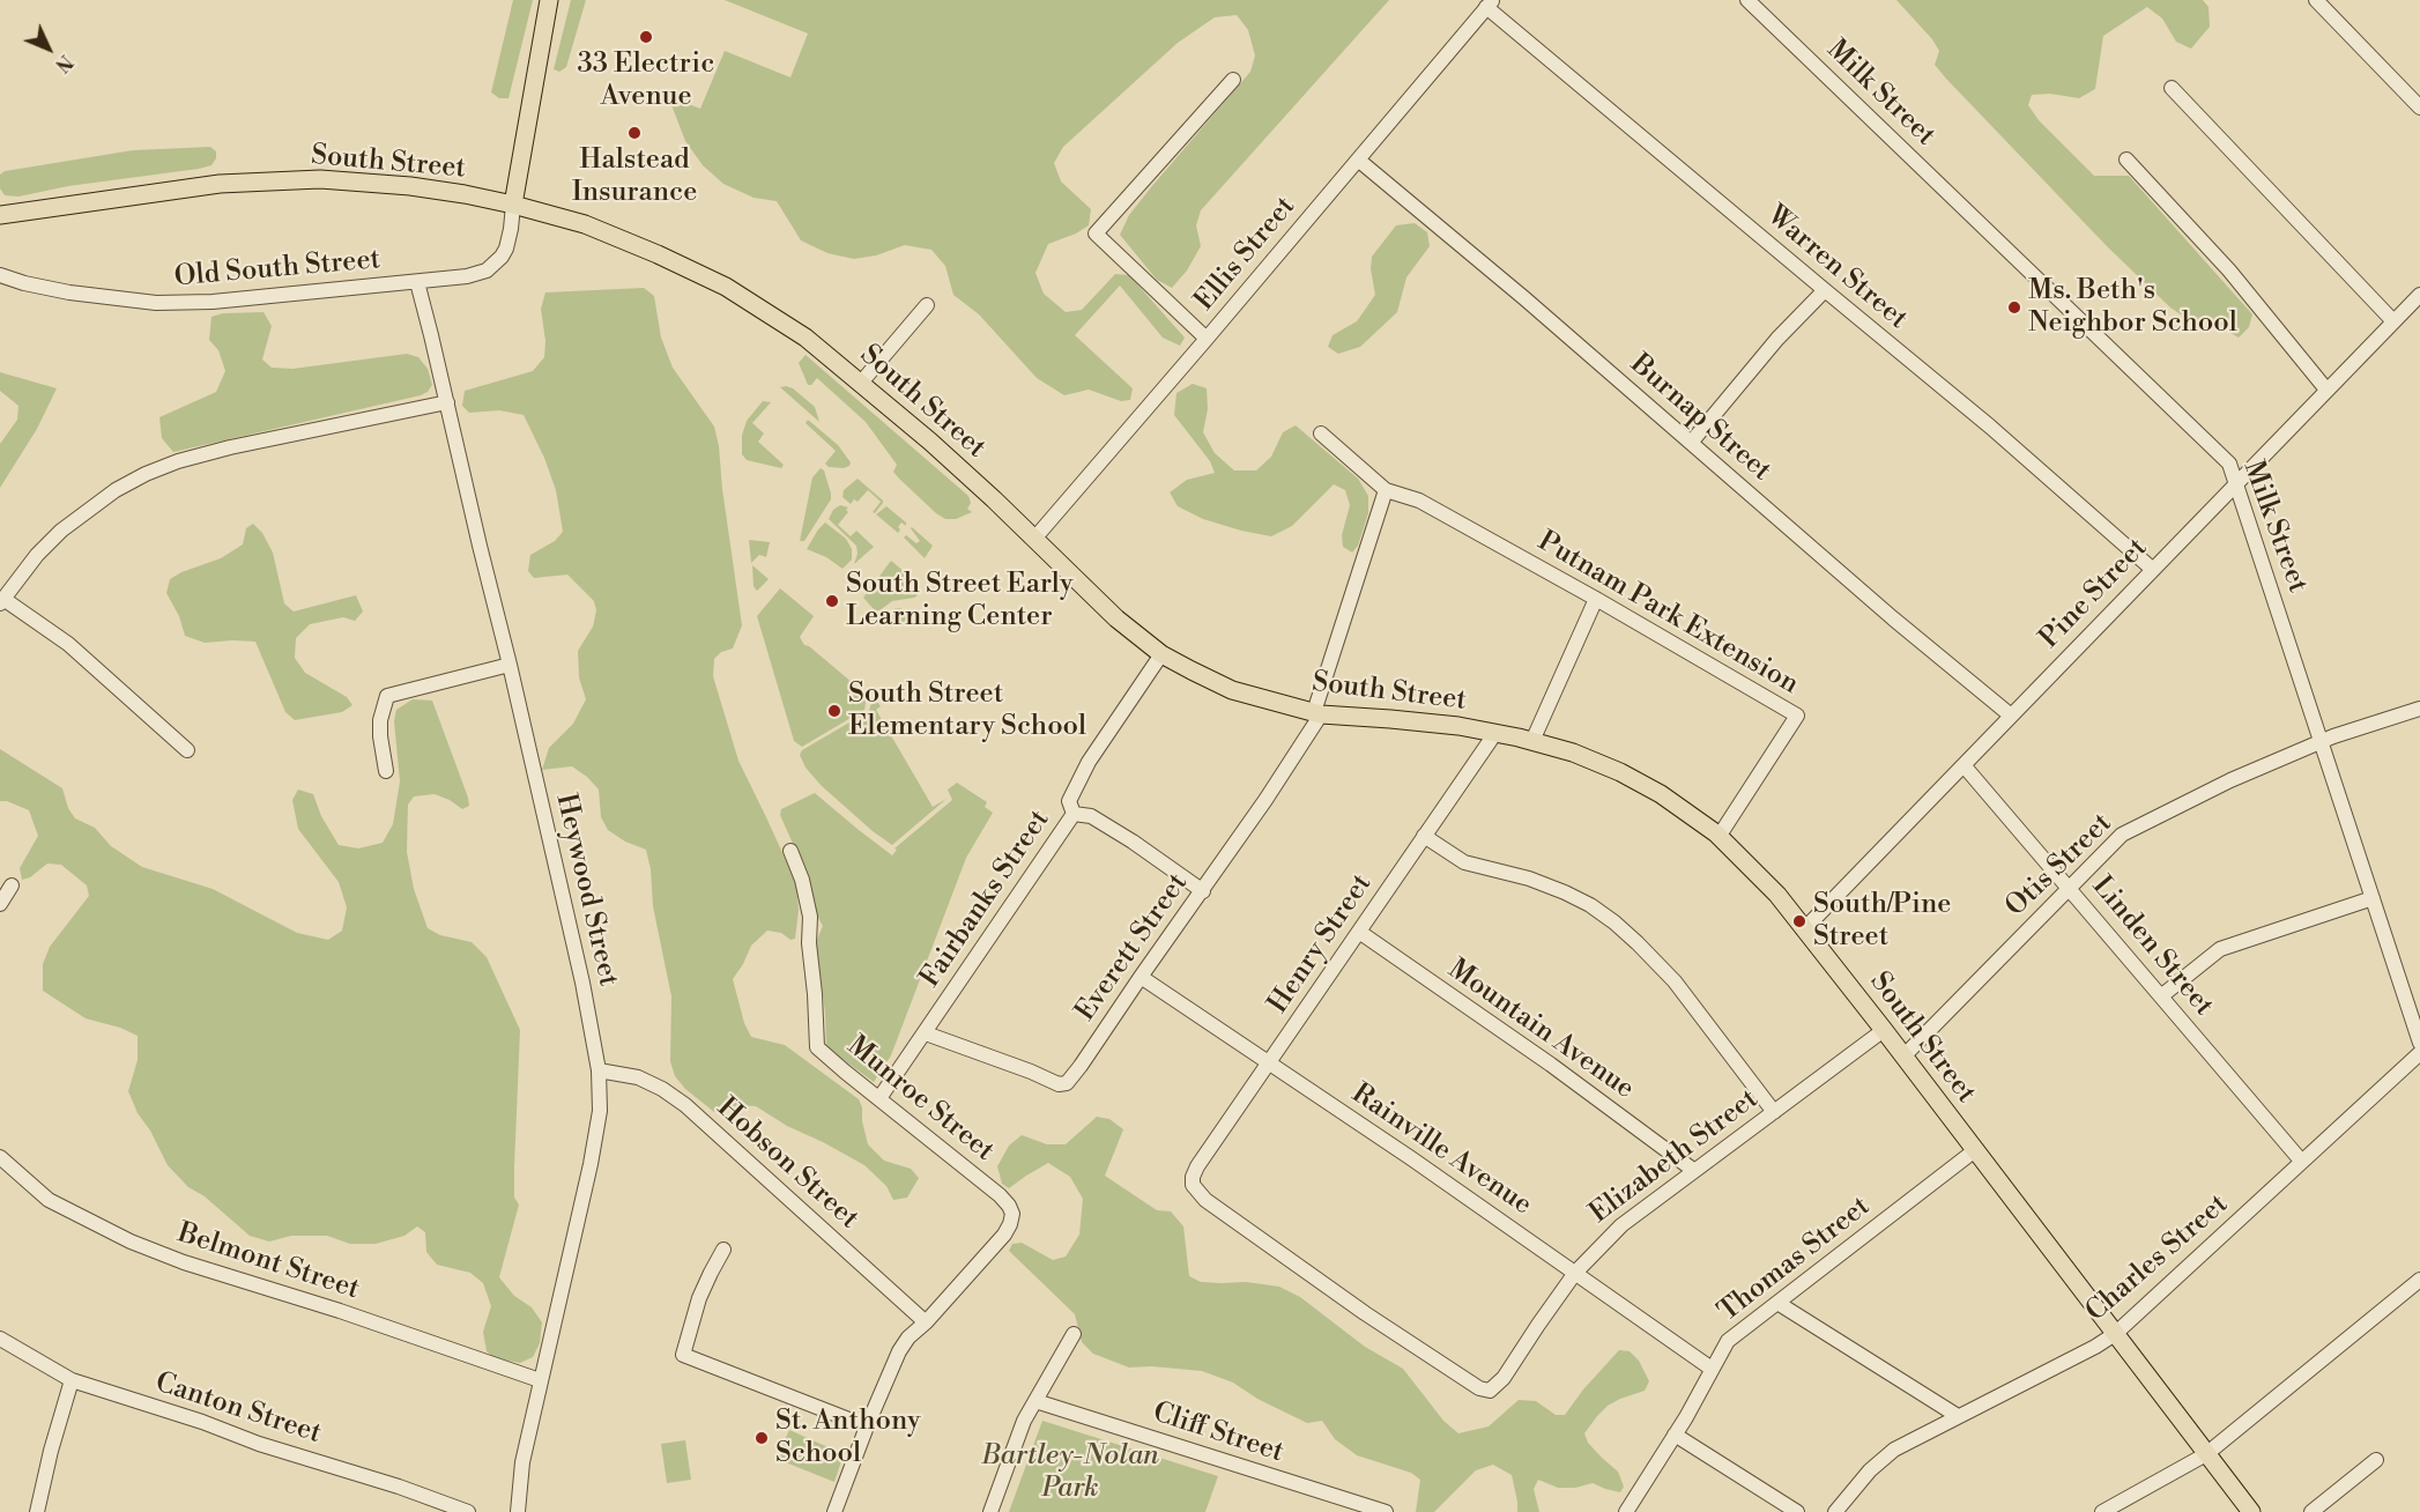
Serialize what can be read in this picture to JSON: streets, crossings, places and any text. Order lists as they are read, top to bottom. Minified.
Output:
{"streets":{"main road":["South Street"],"street":["Milk Street","Ellis Street","Warren Street","Old South Street","Burnap Street","Pine Street","Putnam Park Extension","Otis Street","Heywood Street","Fairbanks Street","Henry Street","Linden Street","Everett Street","Mountain Avenue","Munroe Street","Rainville Avenue","Elizabeth Street","Hobson Street","Charles Street","Thomas Street","Belmont Street","Canton Street","Cliff Street"]},"crossings":[["Milk Street","Pine Street"],["Milk Street","Otis Street"],["South Street","Ellis Street"],["South Street","Old South Street"],["South Street","Pine Street"],["South Street","Putnam Park Extension"],["South Street","Otis Street"],["South Street","Fairbanks Street"],["South Street","Henry Street"],["South Street","Everett Street"],["South Street","Elizabeth Street"],["South Street","Charles Street"],["South Street","Thomas Street"],["Ellis Street","Warren Street"],["Ellis Street","Burnap Street"],["Warren Street","Pine Street"],["Old South Street","Heywood Street"],["Burnap Street","Pine Street"],["Pine Street","Linden Street"],["Putnam Park Extension","Everett Street"],["Otis Street","Linden Street"],["Heywood Street","Hobson Street"],["Heywood Street","Belmont Street"],["Fairbanks Street","Everett Street"],["Fairbanks Street","Munroe Street"],["Henry Street","Mountain Avenue"],["Henry Street","Rainville Avenue"],["Henry Street","Elizabeth Street"],["Linden Street","Charles Street"],["Everett Street","Rainville Avenue"],["Mountain Avenue","Elizabeth Street"],["Munroe Street","Hobson Street"],["Rainville Avenue","Elizabeth Street"],["Rainville Avenue","Thomas Street"]],"parks":["Bartley-Nolan Park"],"places":["33 Electric Avenue","Halstead Insurance","Ms. Beth's Neighbor School","South Street Early Learning Center","South Street Elementary School","South/Pine Street","St. Anthony School"],"north":"bottom right"}
